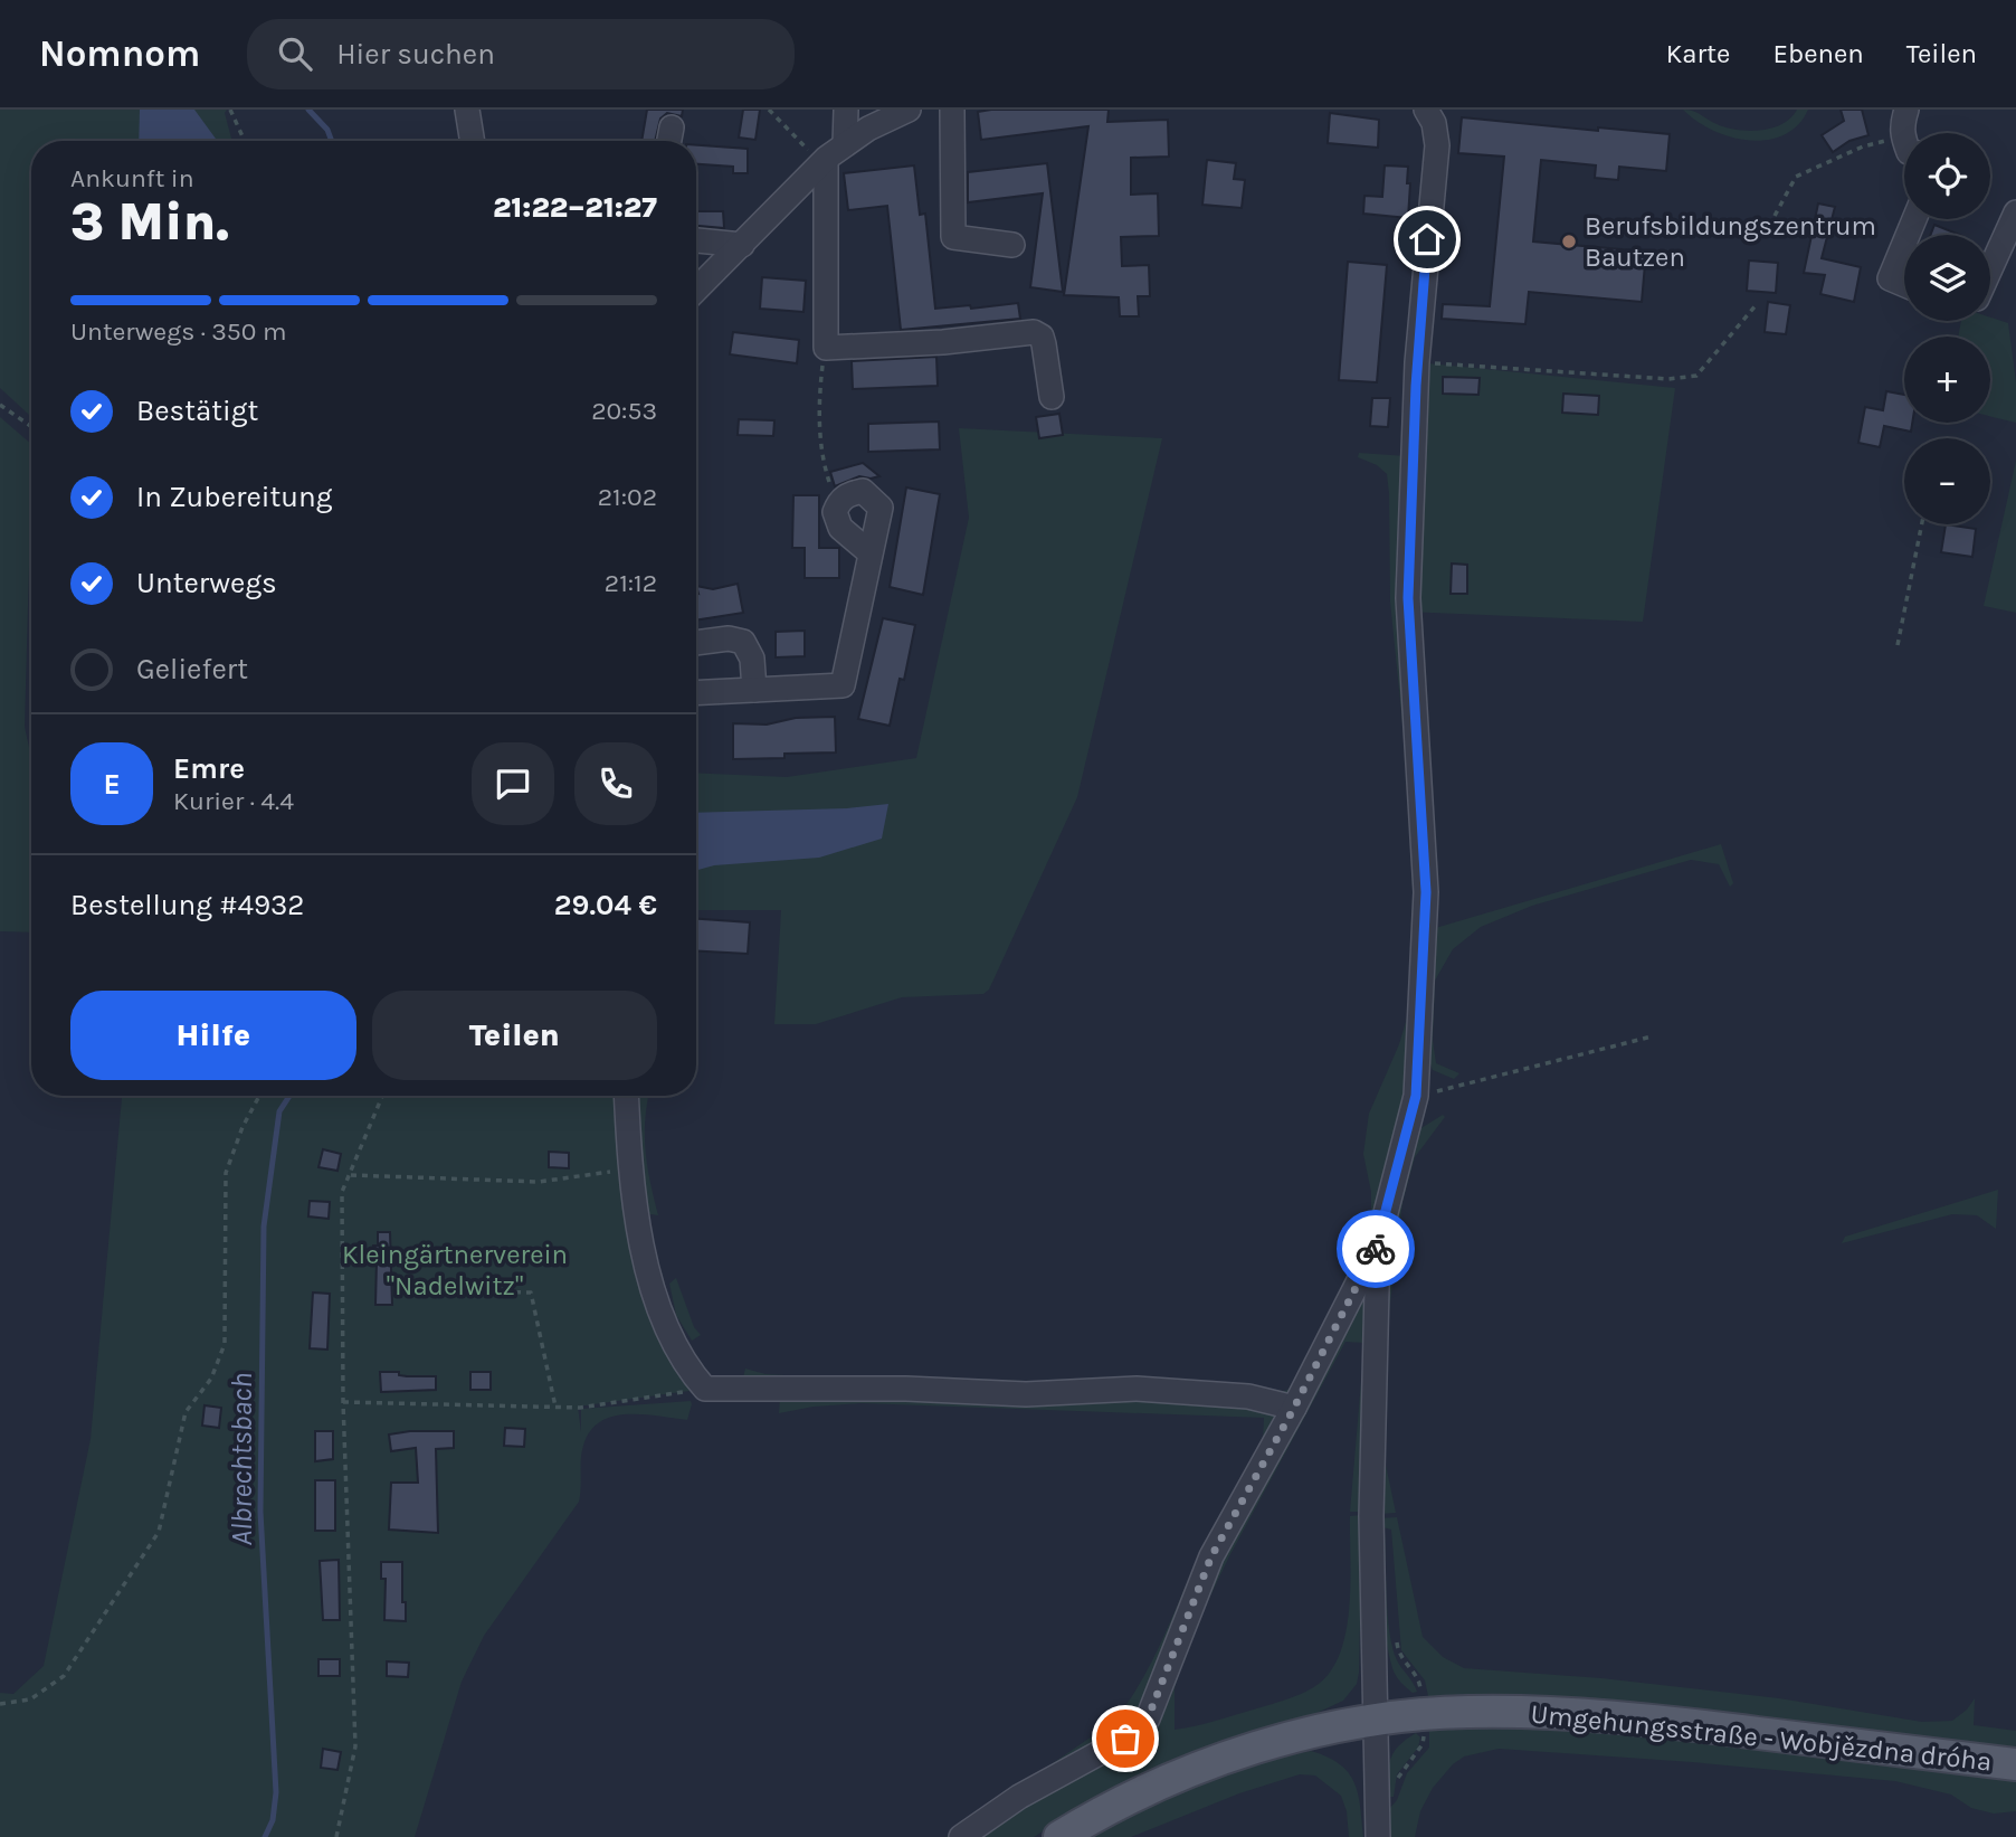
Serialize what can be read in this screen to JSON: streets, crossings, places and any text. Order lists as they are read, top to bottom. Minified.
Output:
{"streets":{"main road":["Umgehungsstraße - Wobjězdna dróha"]},"water":["Albrechtsbach"],"parks":["Kleingärtnerverein \"Nadelwitz\""],"places":["Berufsbildungszentrum Bautzen"],"page":{"header":"Nomnom","search":"Hier suchen","nav":["Karte","Ebenen","Teilen"],"map_buttons":["+","−"],"heading":["3 Min.","Ankunft in","21:22–21:27"],"panel":["Emre","Kurier · 4.4","Bestellung #4932","29.04 €"],"bar":"Unterwegs · 350 m","list":[["Bestätigt","20:53"],["In Zubereitung","21:02"],["Unterwegs","21:12"],"Geliefert"],"round":"E","buttons":["Hilfe","Teilen"]}}
